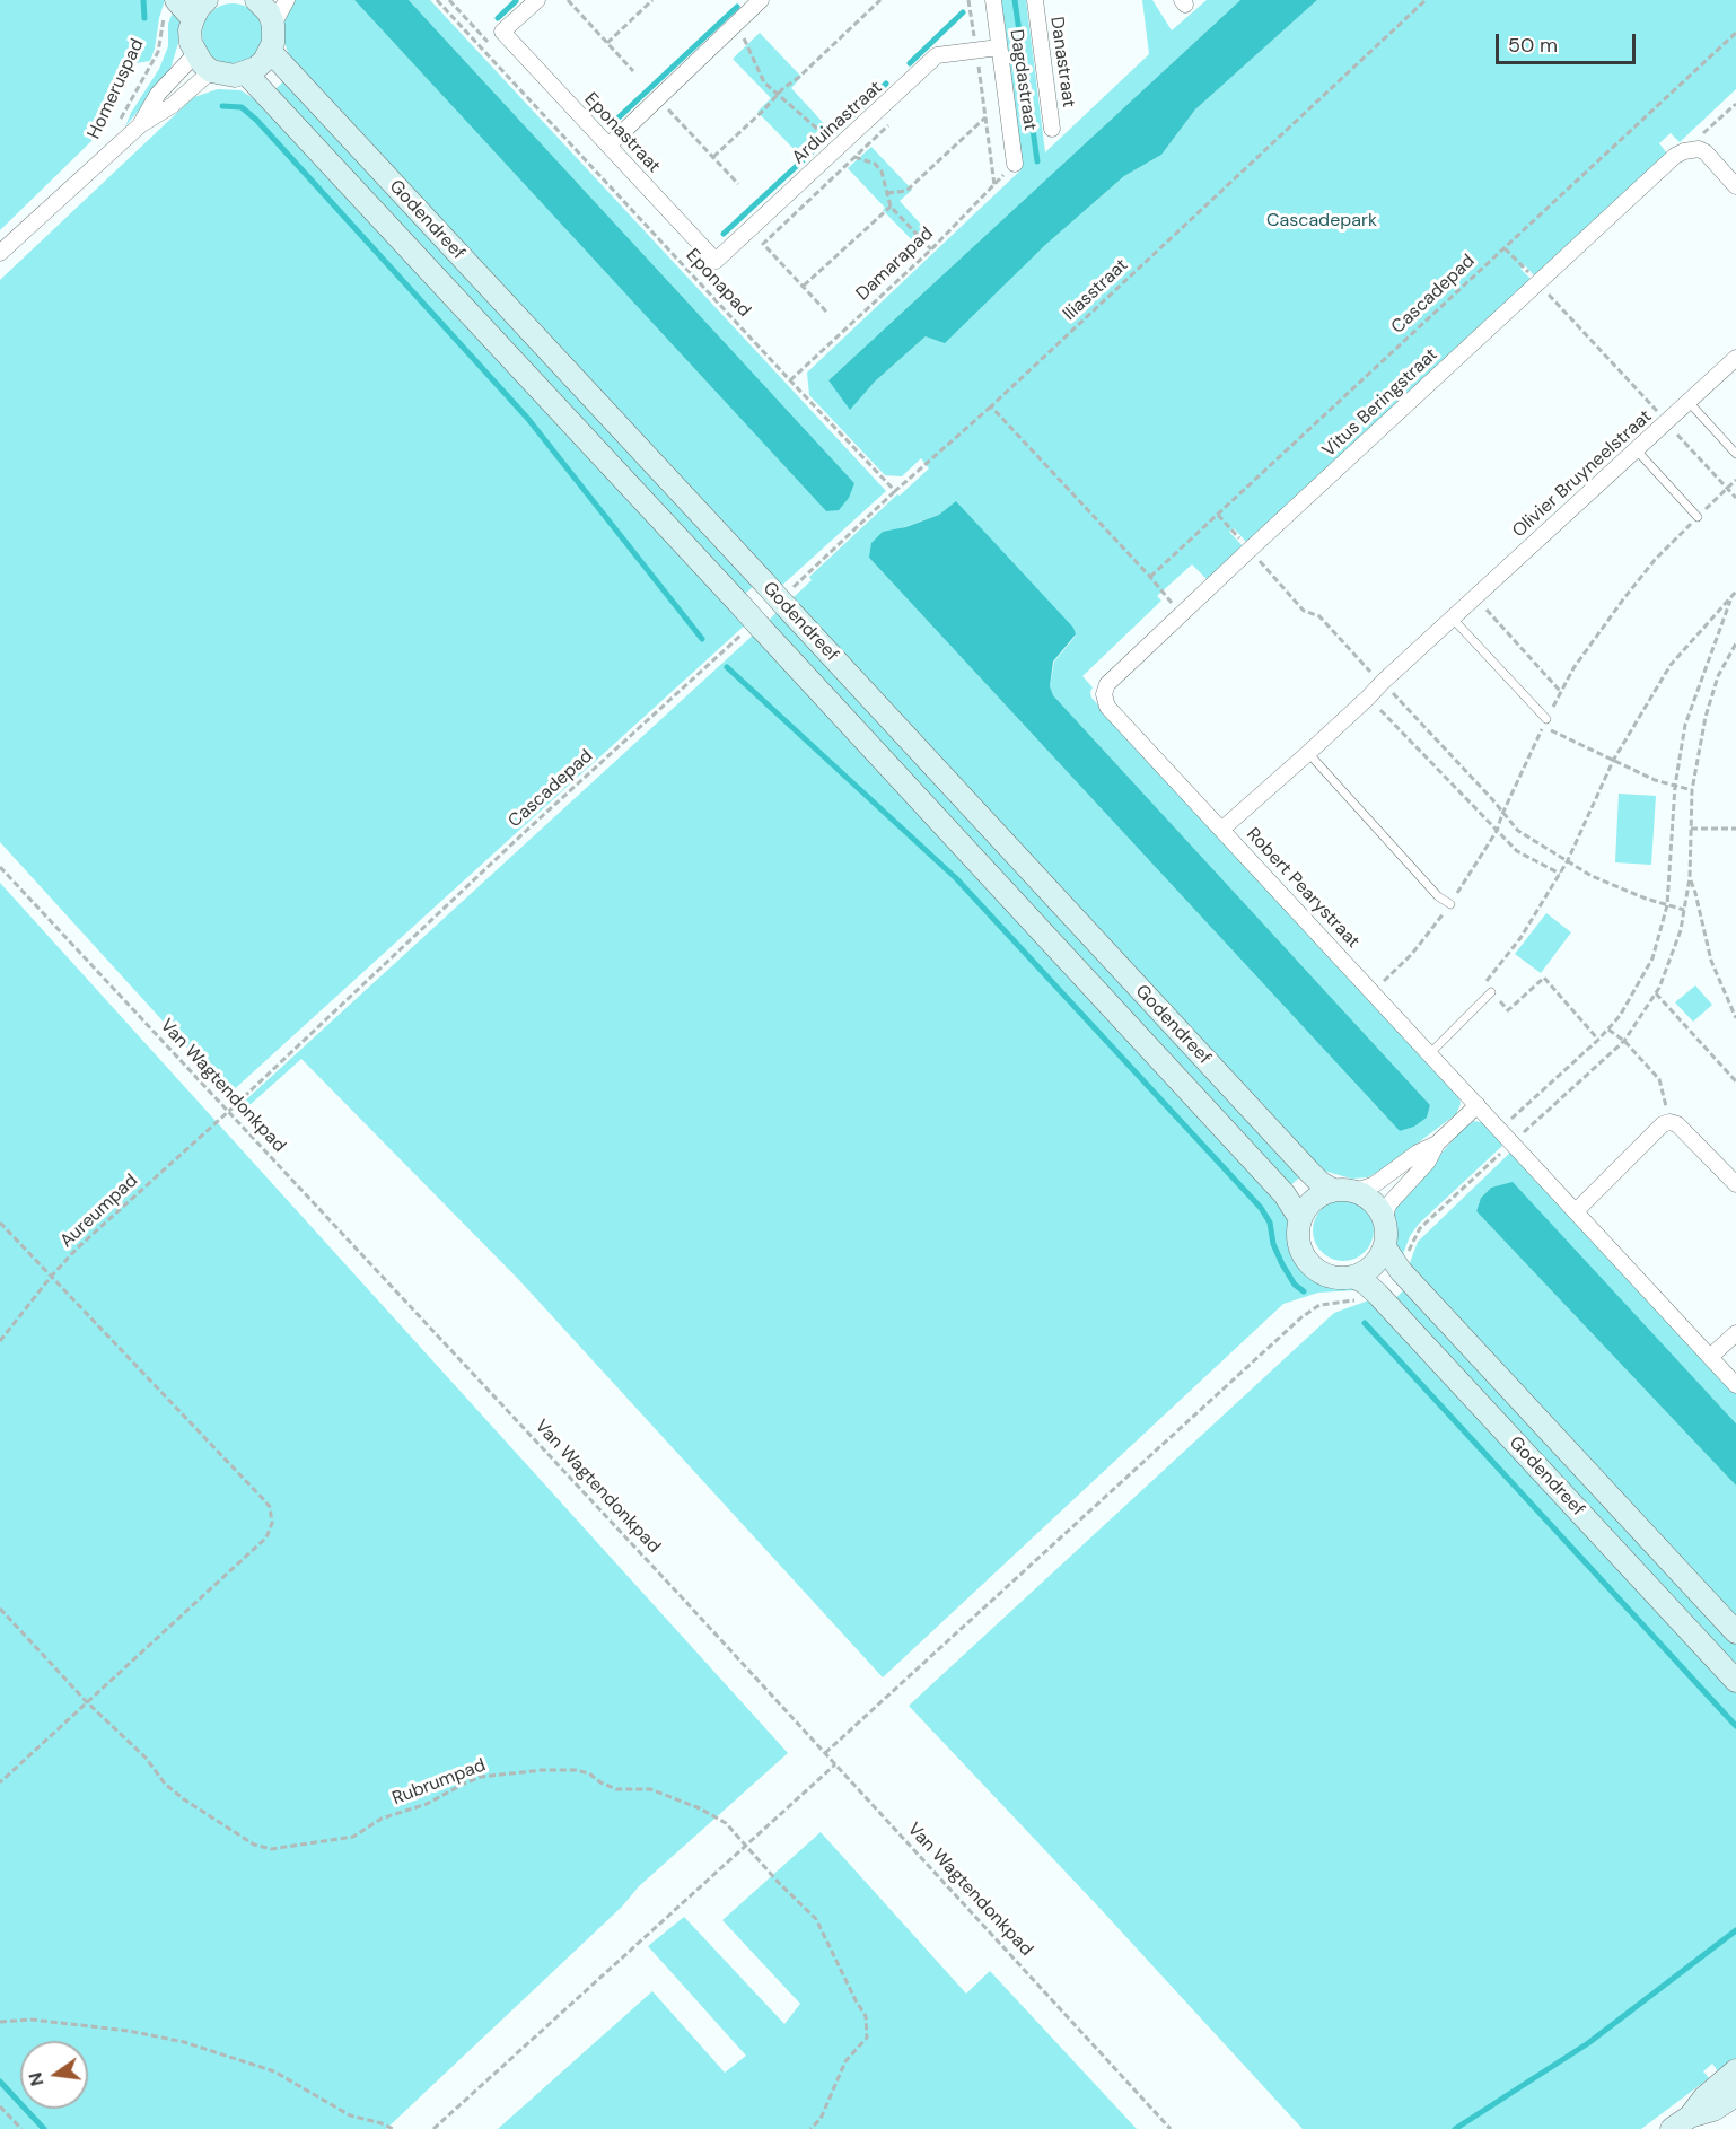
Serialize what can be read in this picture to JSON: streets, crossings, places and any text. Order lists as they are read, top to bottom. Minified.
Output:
{"streets":{"main road":["Godendreef"],"street":["Danastraat","Dagdastraat","Homeruspad","Arduinastraat","Eponastraat","Vitus Beringstraat","Olivier Bruyneelstraat","Robert Pearystraat"],"path":["Damarapad","Eponapad","Iliasstraat","Cascadepad","Van Wagtendonkpad","Aureumpad","Rubrumpad"]},"crossings":[["Dagdastraat","Arduinastraat"],["Dagdastraat","Damarapad"],["Arduinastraat","Eponastraat"],["Godendreef","Cascadepad"],["Damarapad","Eponapad"],["Cascadepad","Van Wagtendonkpad"],["Cascadepad","Aureumpad"],["Vitus Beringstraat","Robert Pearystraat"],["Olivier Bruyneelstraat","Robert Pearystraat"],["Van Wagtendonkpad","Aureumpad"]],"parks":["Cascadepark"],"scale_bar":"50 m","north":"left"}
